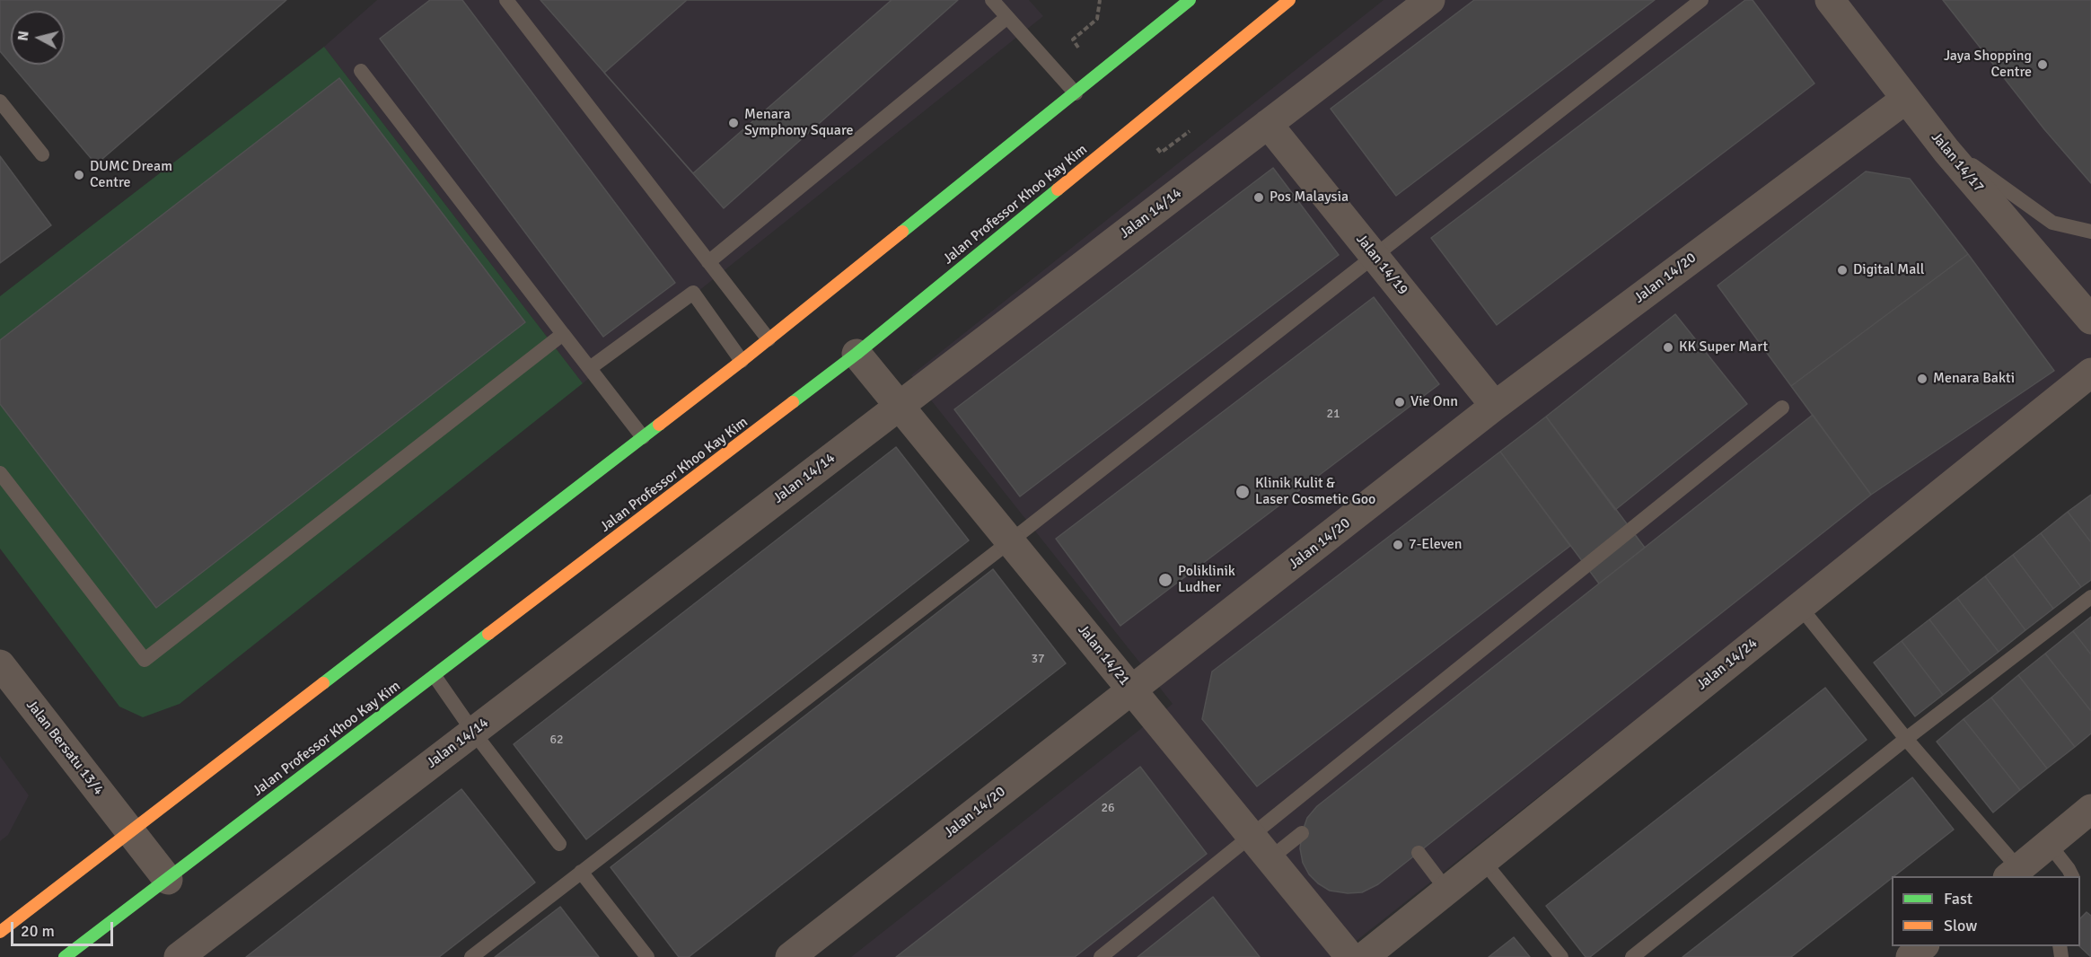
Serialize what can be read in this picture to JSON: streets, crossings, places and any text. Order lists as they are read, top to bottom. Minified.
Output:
{"streets":{"main road":["Jalan Professor Khoo Kay Kim"],"street":["Jalan 14/17","Jalan 14/14","Jalan 14/19","Jalan 14/20","Jalan 14/21","Jalan 14/24","Jalan Bersatu 13/4"]},"crossings":[["Jalan 14/17","Jalan 14/20"],["Jalan Professor Khoo Kay Kim","Jalan 14/21"],["Jalan Professor Khoo Kay Kim","Jalan Bersatu 13/4"],["Jalan 14/14","Jalan 14/19"],["Jalan 14/14","Jalan 14/21"],["Jalan 14/19","Jalan 14/20"],["Jalan 14/20","Jalan 14/21"]],"places":["Jaya Shopping Centre","Menara Symphony Square","DUMC Dream Centre","Pos Malaysia","Digital Mall","KK Super Mart","Menara Bakti","Vie Onn","Klinik Kulit & Laser Cosmetic Goo","7-Eleven","Poliklinik Ludher"],"house_numbers":["21","37","62","26"],"legend":["Fast","Slow"],"scale_bar":"20 m","north":"left"}
